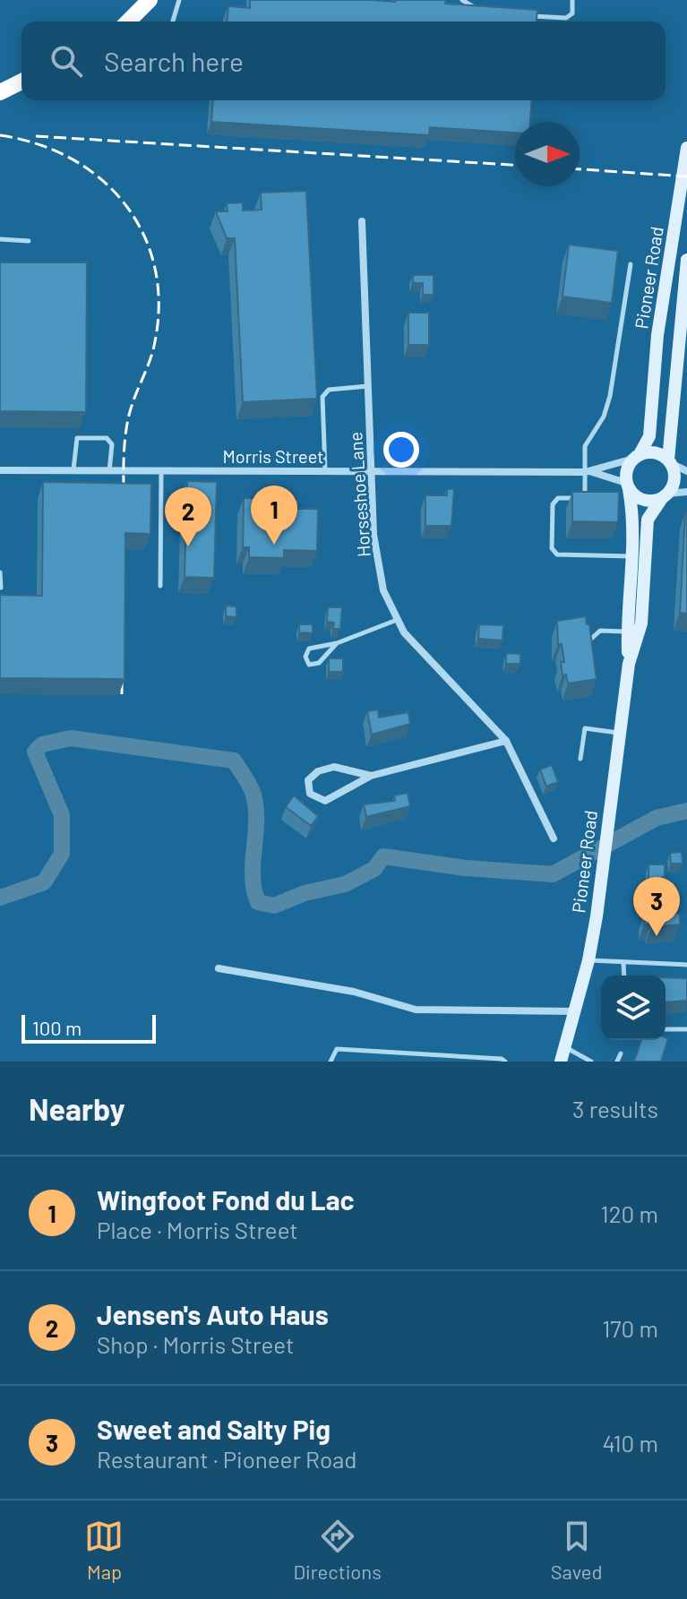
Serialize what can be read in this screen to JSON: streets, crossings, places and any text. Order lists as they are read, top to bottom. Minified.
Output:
{"streets":{"main road":["Pioneer Road"],"street":["Morris Street","Horseshoe Lane"]},"crossings":[["Pioneer Road","Morris Street"],["Morris Street","Horseshoe Lane"]],"scale_bar":"100 m","north":"right","page":{"search":"Search here","pins":["1","2","3"],"scale":"100 m","heading":["Nearby","3 results"],"list":[{"mark":"1","name":"Wingfoot Fond du Lac","note":"Place · Morris Street","value":"120 m"},{"mark":"2","name":"Jensen's Auto Haus","note":"Shop · Morris Street","value":"170 m"},{"mark":"3","name":"Sweet and Salty Pig","note":"Restaurant · Pioneer Road","value":"410 m"}],"nav":["Map","Directions","Saved"]}}
